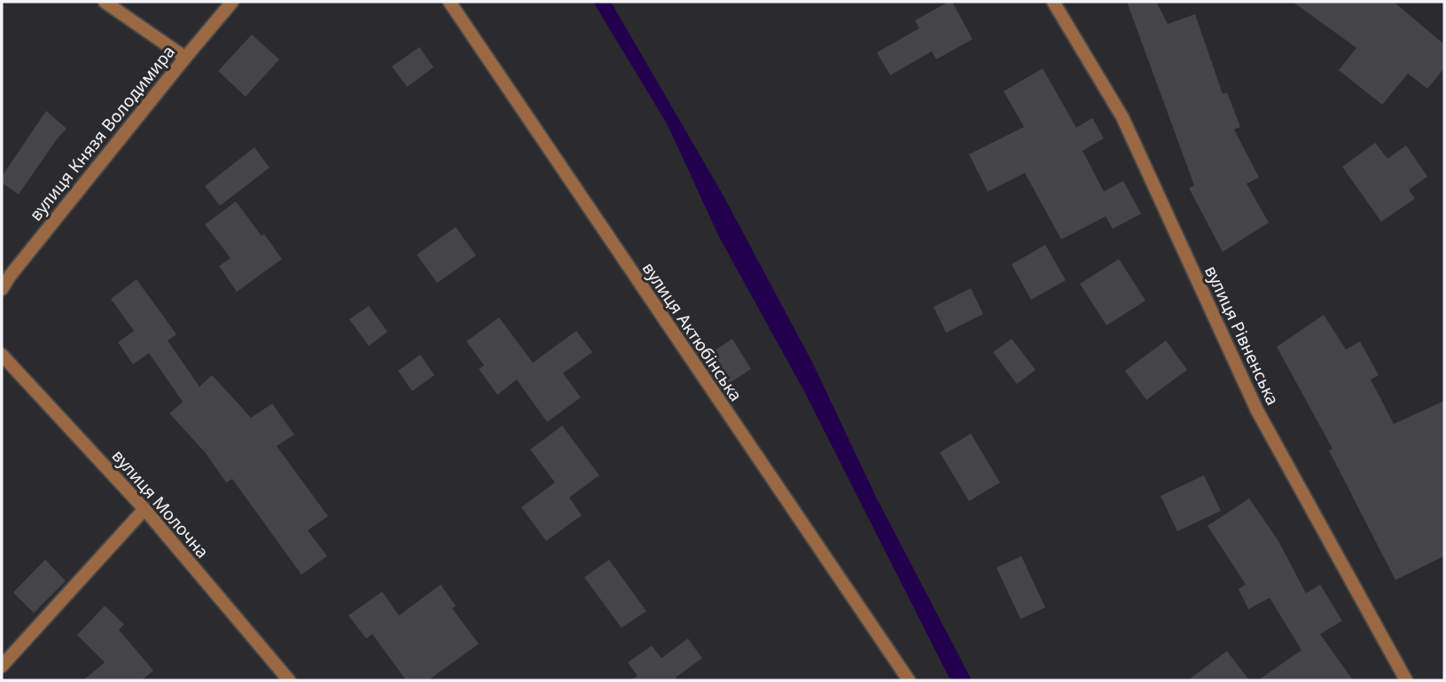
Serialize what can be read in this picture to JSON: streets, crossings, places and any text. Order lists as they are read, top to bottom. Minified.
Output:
{"streets":{"street":["вулиця Князя Володимира","вулиця Актюбінська","вулиця Рівненська","вулиця Молочна"]}}
